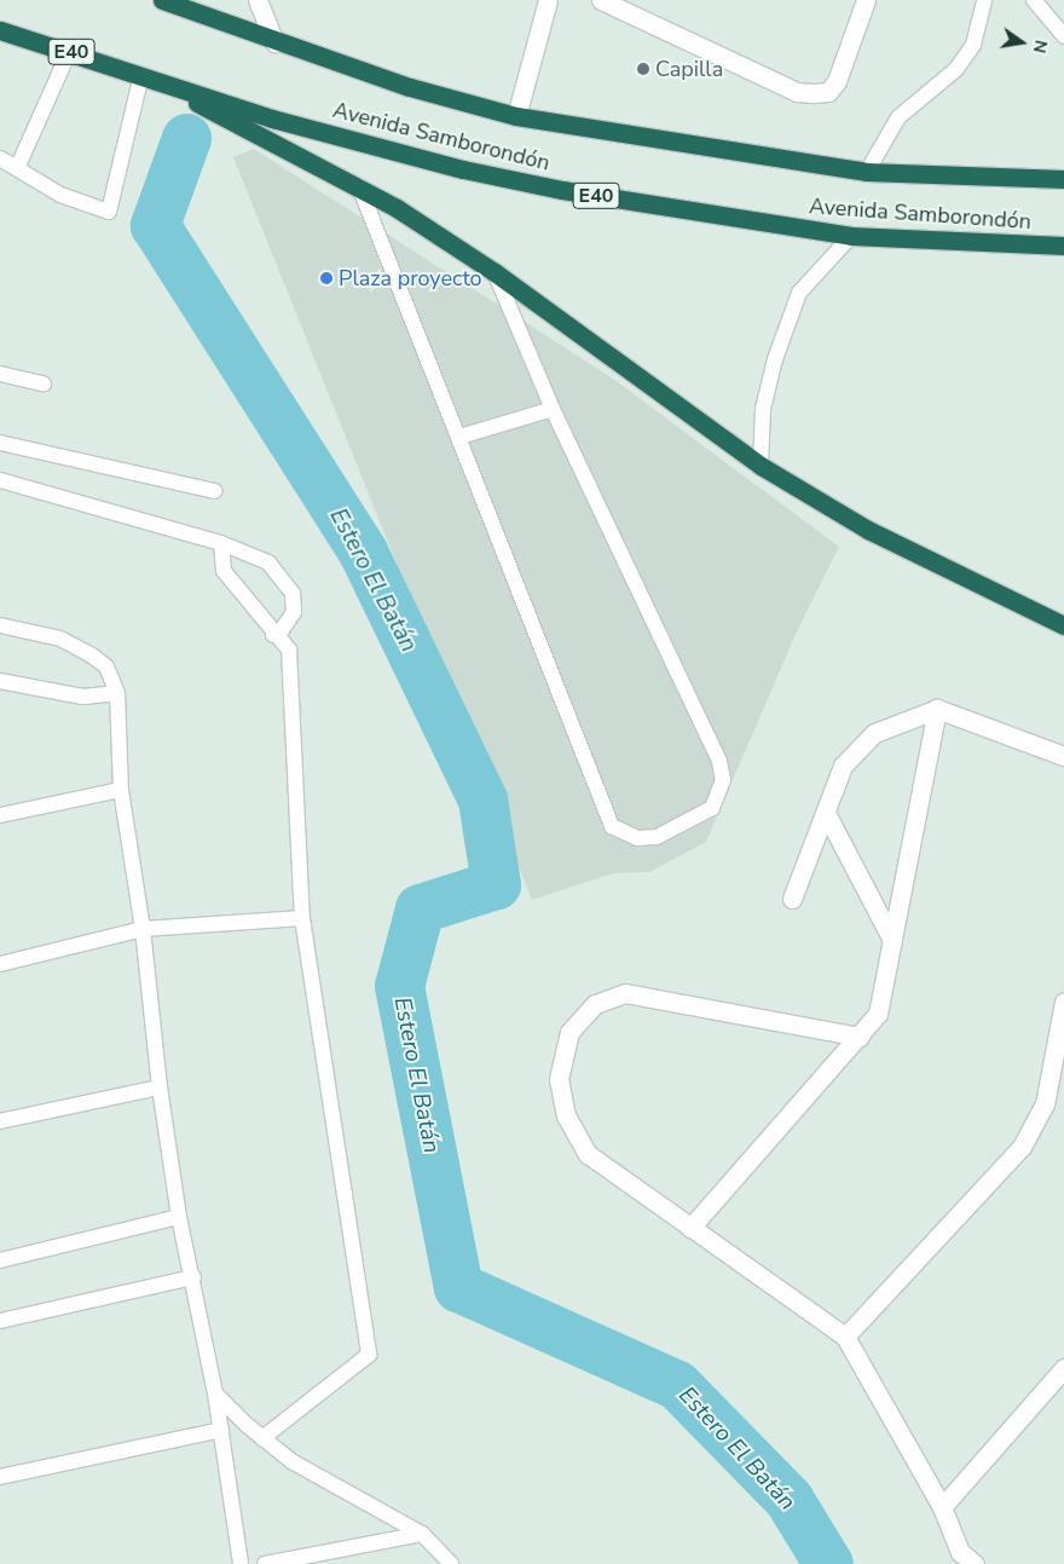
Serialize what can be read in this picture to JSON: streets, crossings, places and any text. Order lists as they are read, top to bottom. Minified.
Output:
{"streets":{"highway":["E40","Avenida Samborondón"]},"water":["Estero El Batán"],"places":["Capilla","Plaza proyecto"],"north":"right"}
